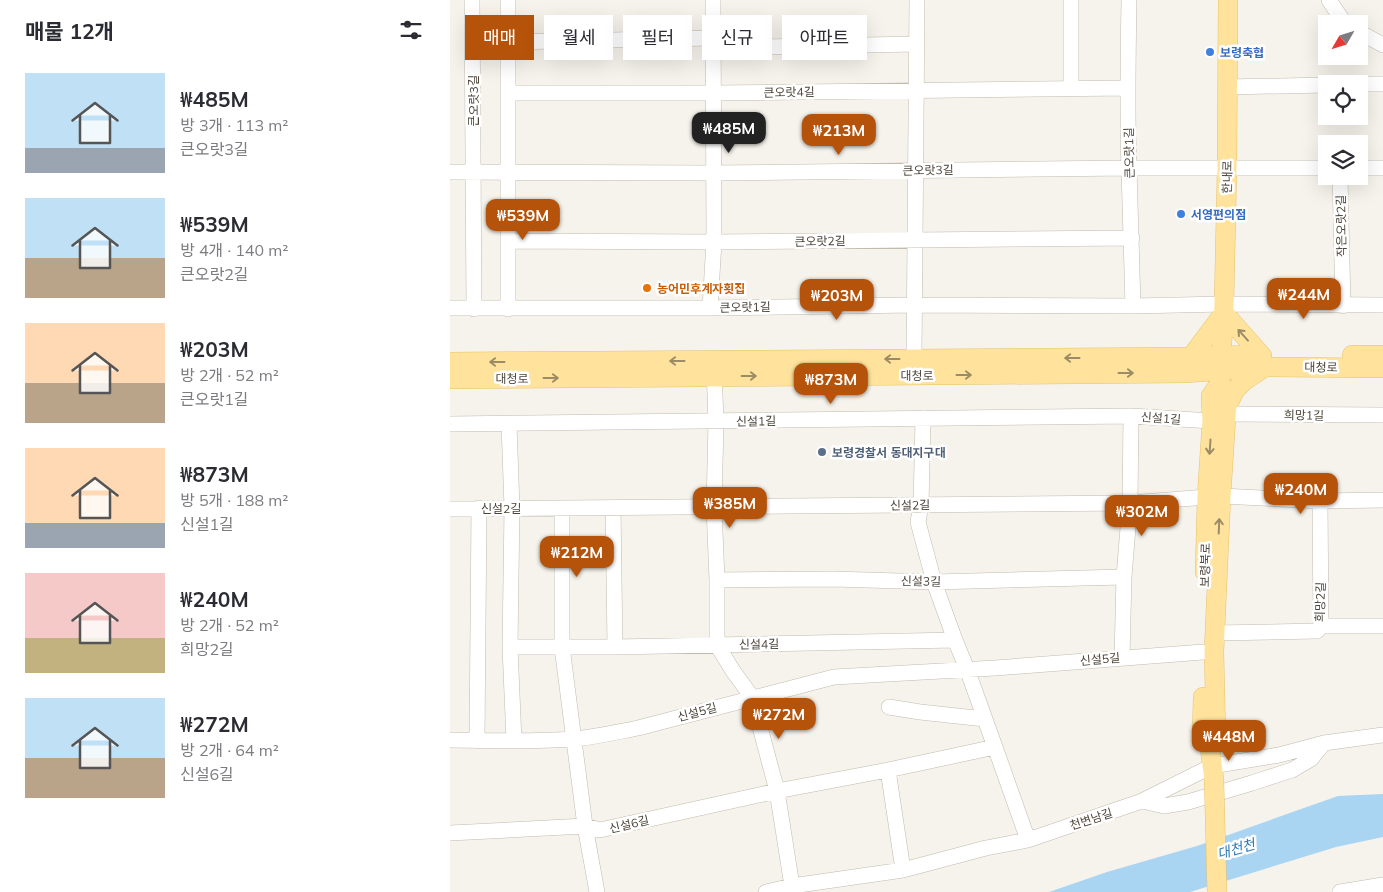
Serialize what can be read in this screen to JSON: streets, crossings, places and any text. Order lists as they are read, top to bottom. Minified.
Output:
{"streets":{"main road":["한내로","대청로","보령북로"],"street":["큰오랏4길","큰오랏3길","큰오랏1길","작은오랏2길","큰오랏2길","희망1길","신설1길","신설2길","신설3길","희망2길","신설4길","신설5길","천변남길","신설6길"]},"crossings":[["큰오랏4길","큰오랏1길"],["큰오랏3길","큰오랏1길"],["큰오랏3길","한내로"],["큰오랏1길","한내로"],["큰오랏1길","작은오랏2길"],["큰오랏1길","큰오랏2길"],["한내로","대청로"],["한내로","보령북로"],["대청로","보령북로"],["희망1길","신설1길"],["희망1길","보령북로"],["신설1길","보령북로"],["신설2길","보령북로"],["보령북로","희망2길"],["보령북로","신설5길"],["보령북로","천변남길"]],"water":["대천천"],"places":["보령축협","서영편의점","농어민후계자횟집","보령경찰서 동대지구대"],"north":"bottom left","page":{"heading":"매물 12개","chip":["매매","월세","필터","신규","아파트"],"list":[{"name":"₩485M","note":"방 3개 · 113 m² · 큰오랏3길"},{"name":"₩539M","note":"방 4개 · 140 m² · 큰오랏2길"},{"name":"₩203M","note":"방 2개 · 52 m² · 큰오랏1길"},{"name":"₩873M","note":"방 5개 · 188 m² · 신설1길"},{"name":"₩240M","note":"방 2개 · 52 m² · 희망2길"},{"name":"₩272M","note":"방 2개 · 64 m² · 신설6길"}],"price":["₩485M","₩213M","₩539M","₩244M","₩203M","₩873M","₩240M","₩385M","₩302M","₩212M","₩272M","₩448M"]}}
